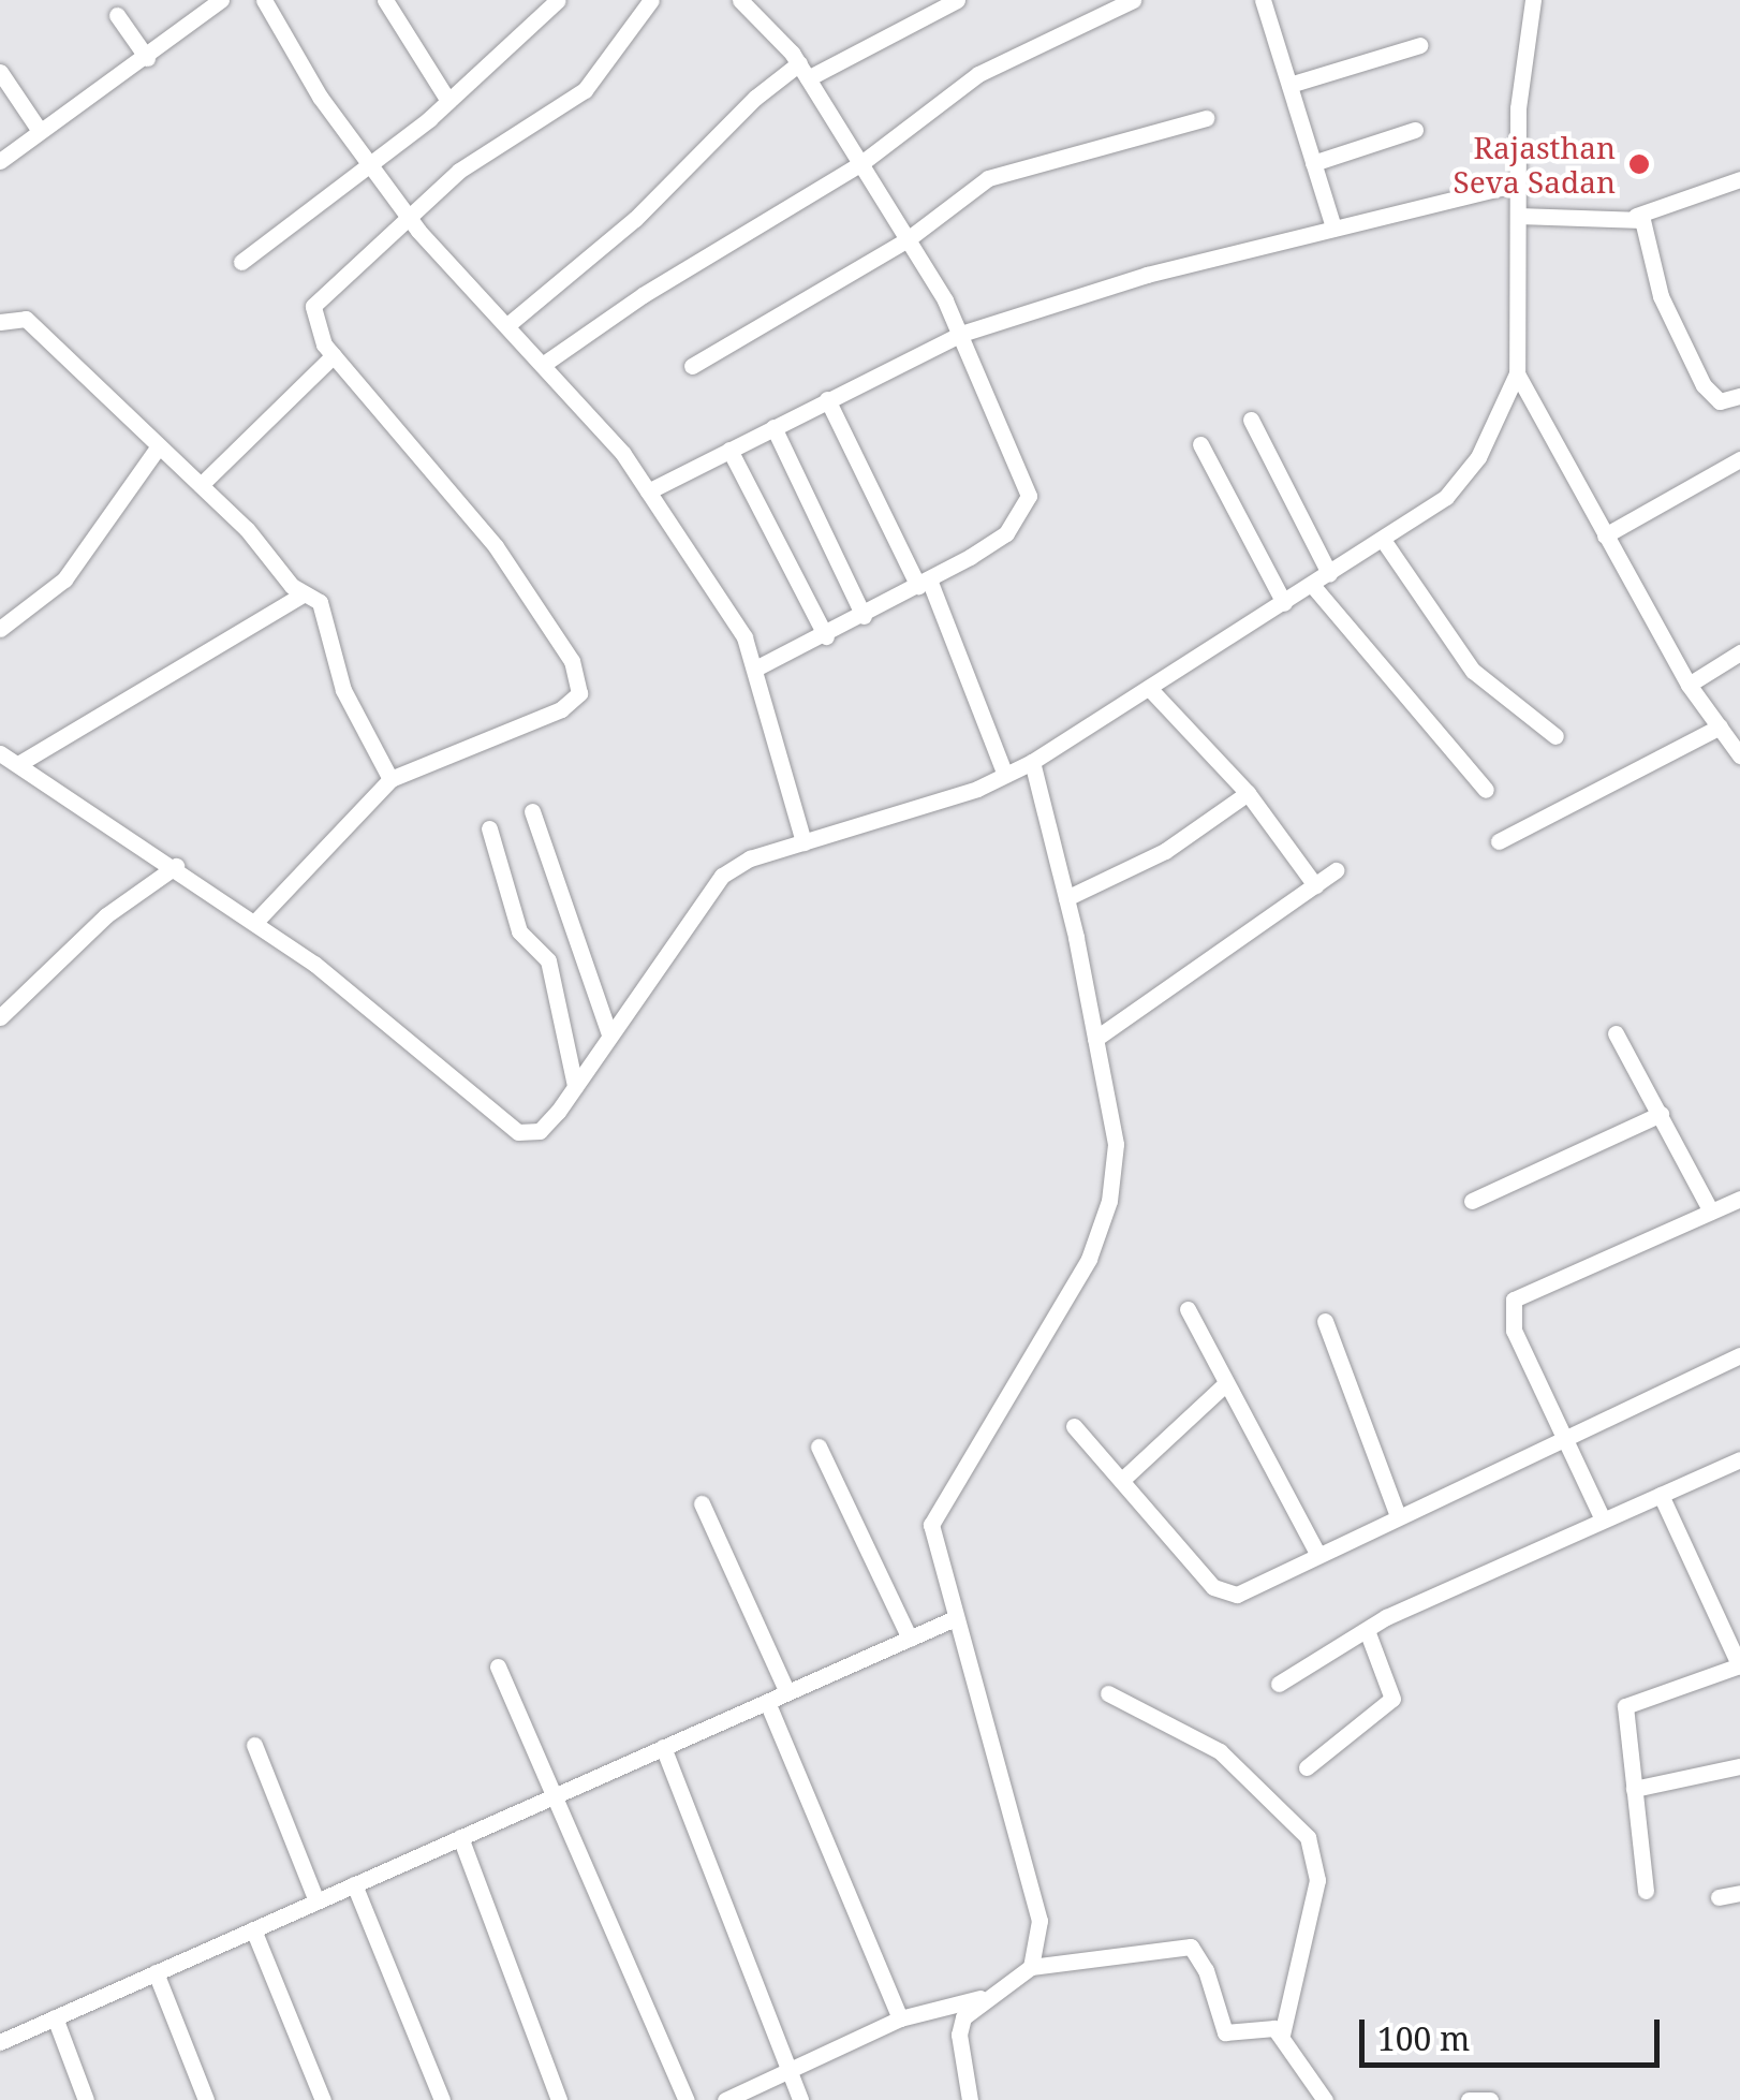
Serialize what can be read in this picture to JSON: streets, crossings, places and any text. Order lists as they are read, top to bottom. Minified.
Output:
{"places":["Rajasthan Seva Sadan"],"scale_bar":"100 m"}
